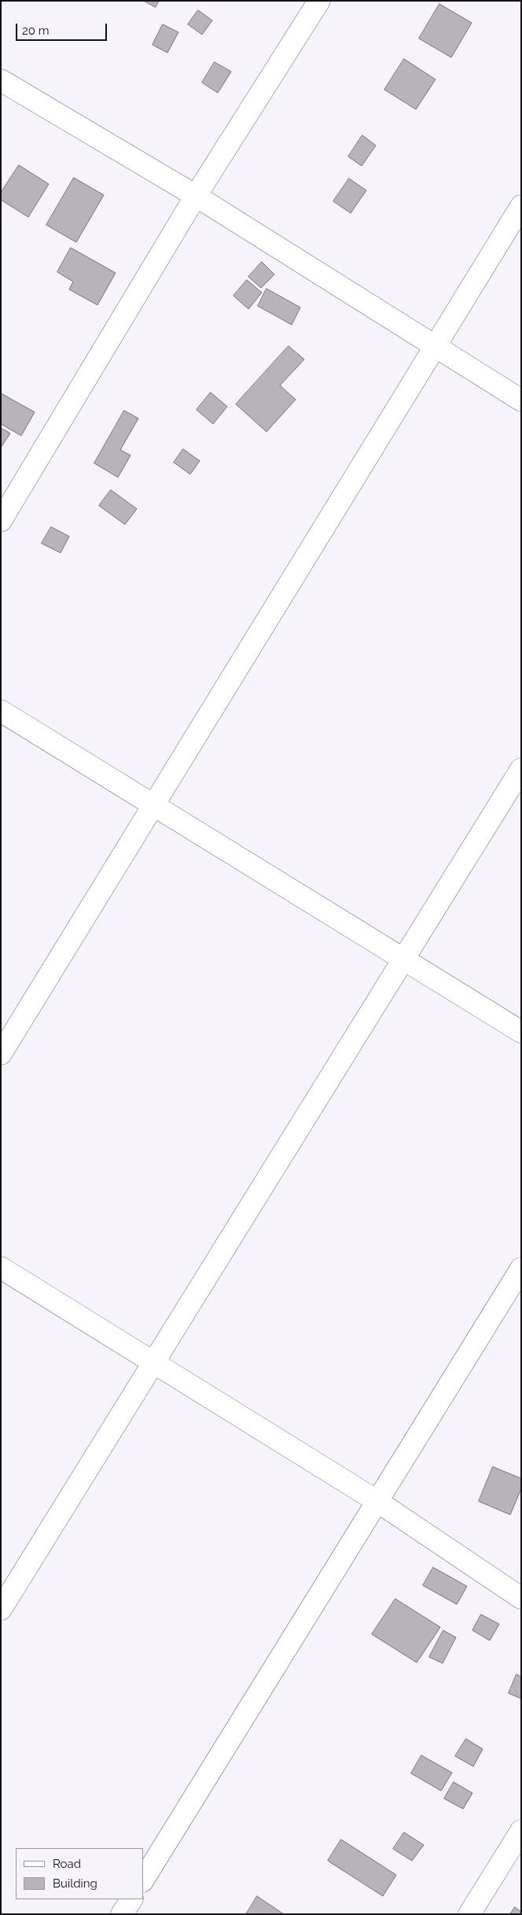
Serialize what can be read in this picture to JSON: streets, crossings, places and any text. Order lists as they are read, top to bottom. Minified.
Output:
{"legend":["Road","Building"],"scale_bar":"20 m"}
